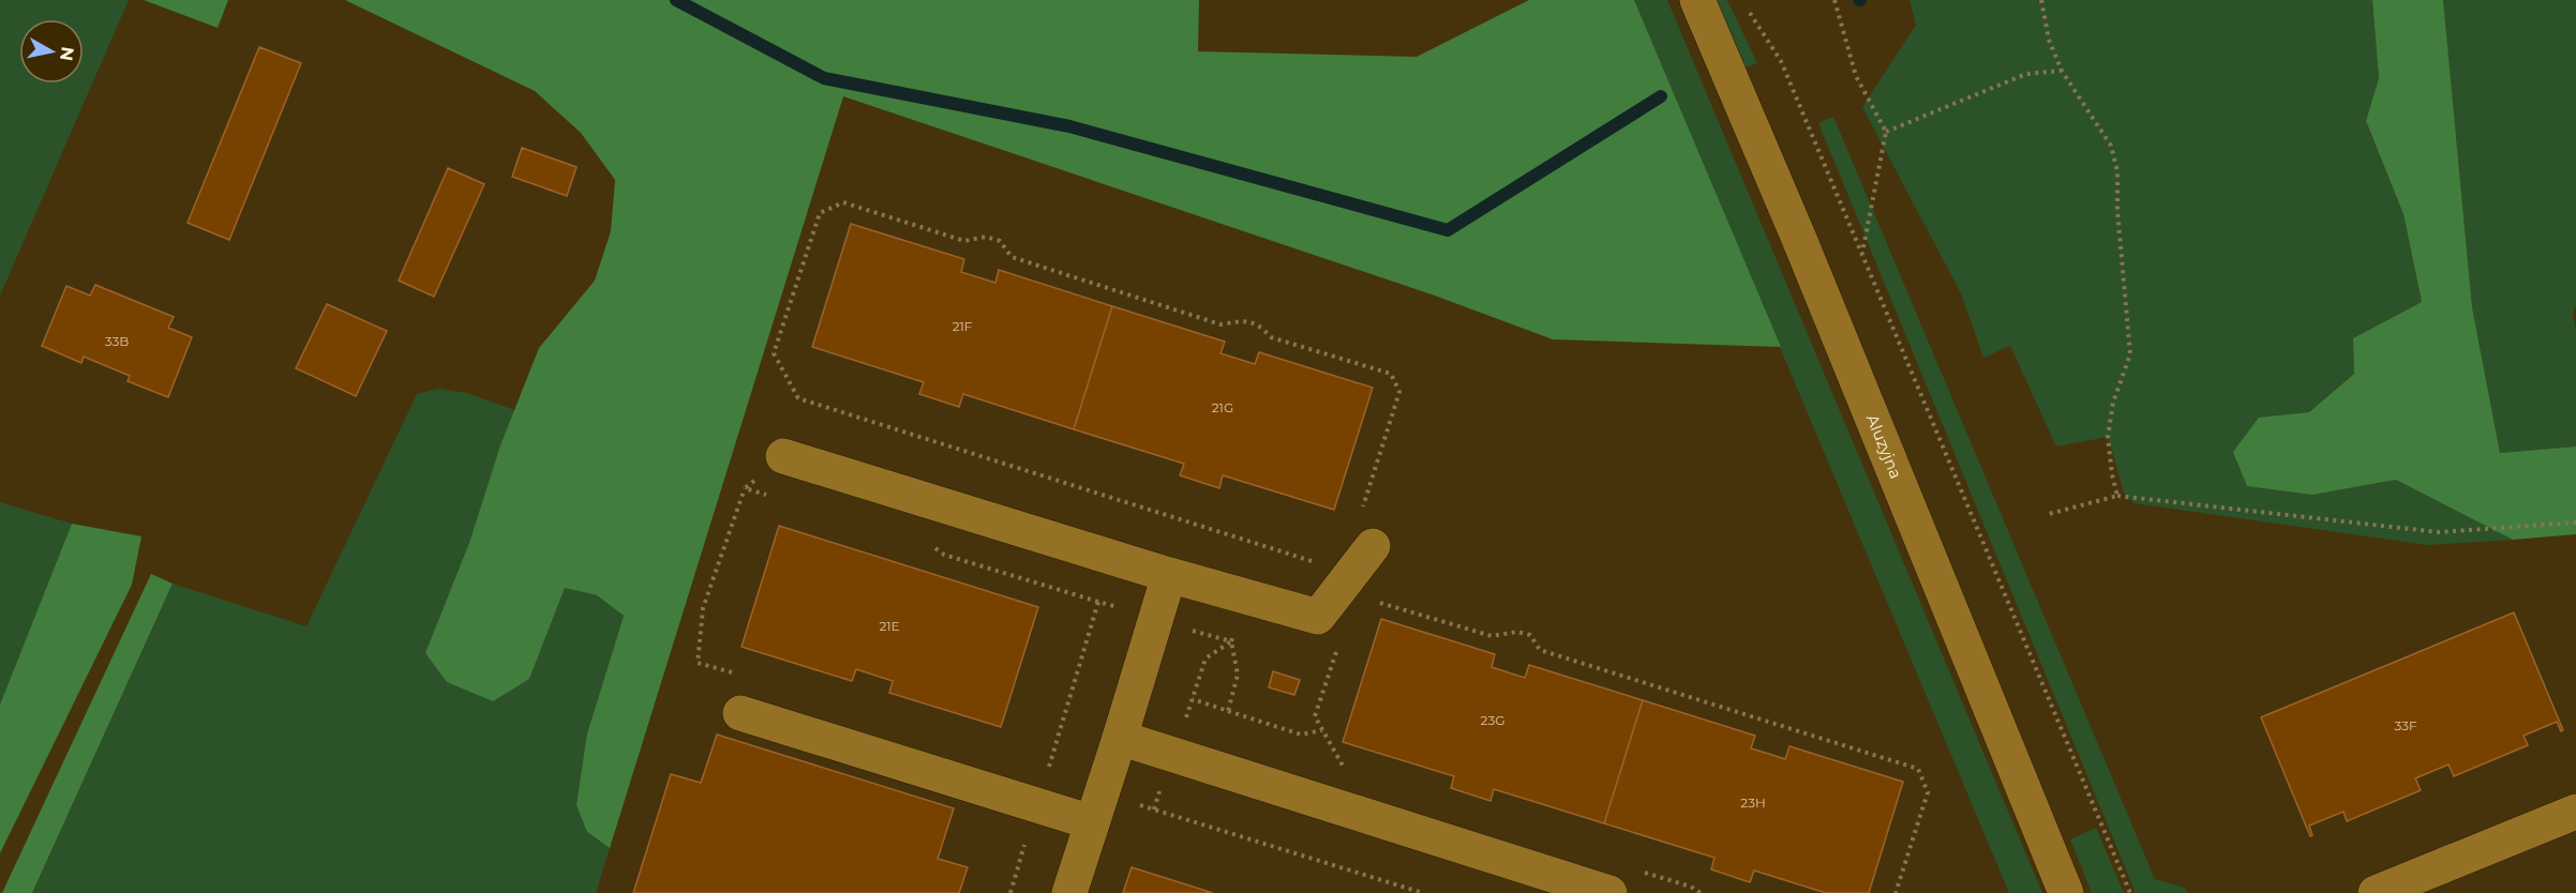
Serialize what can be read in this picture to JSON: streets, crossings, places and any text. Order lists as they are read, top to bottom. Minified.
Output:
{"streets":{"street":["Aluzyjna"]},"house_numbers":["21F","33B","21G","21E","23G","33F","23H"],"north":"right"}
